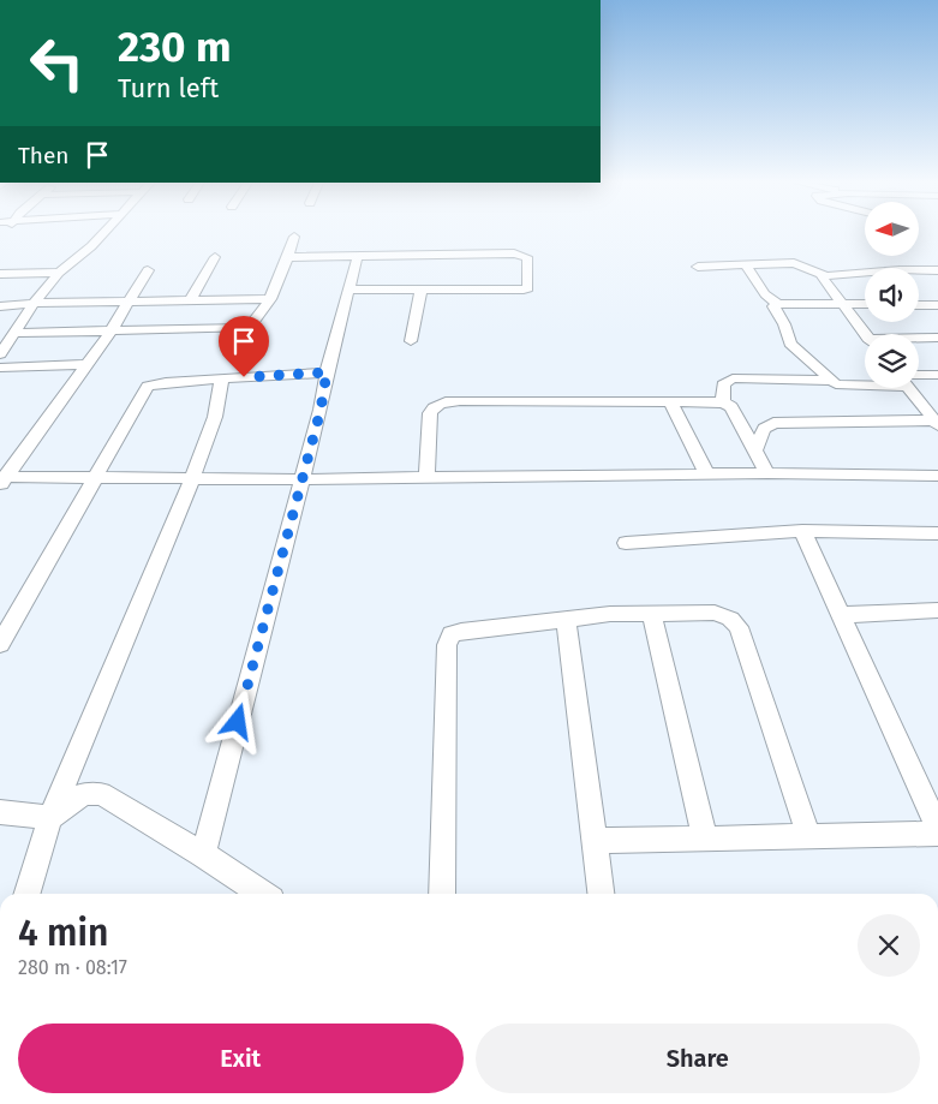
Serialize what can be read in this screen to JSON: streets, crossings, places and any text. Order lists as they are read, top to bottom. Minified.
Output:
{"north":"left","page":{"turn":["230 m","Turn left"],"then":"Then","heading":["4 min","280 m · 08:17"],"buttons":["Exit","Share"]}}
